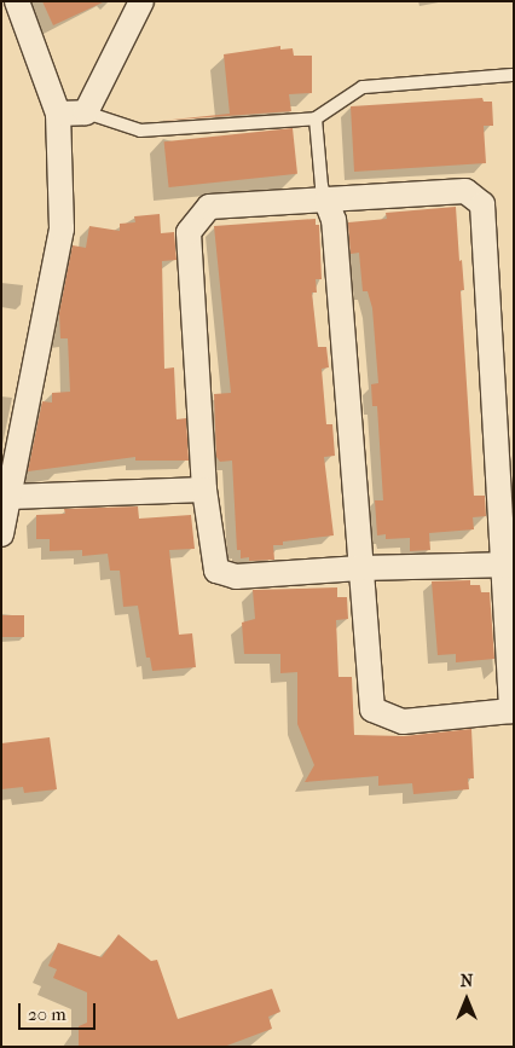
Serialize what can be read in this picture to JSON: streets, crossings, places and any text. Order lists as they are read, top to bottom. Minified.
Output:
{"scale_bar":"20 m","north":"top"}
